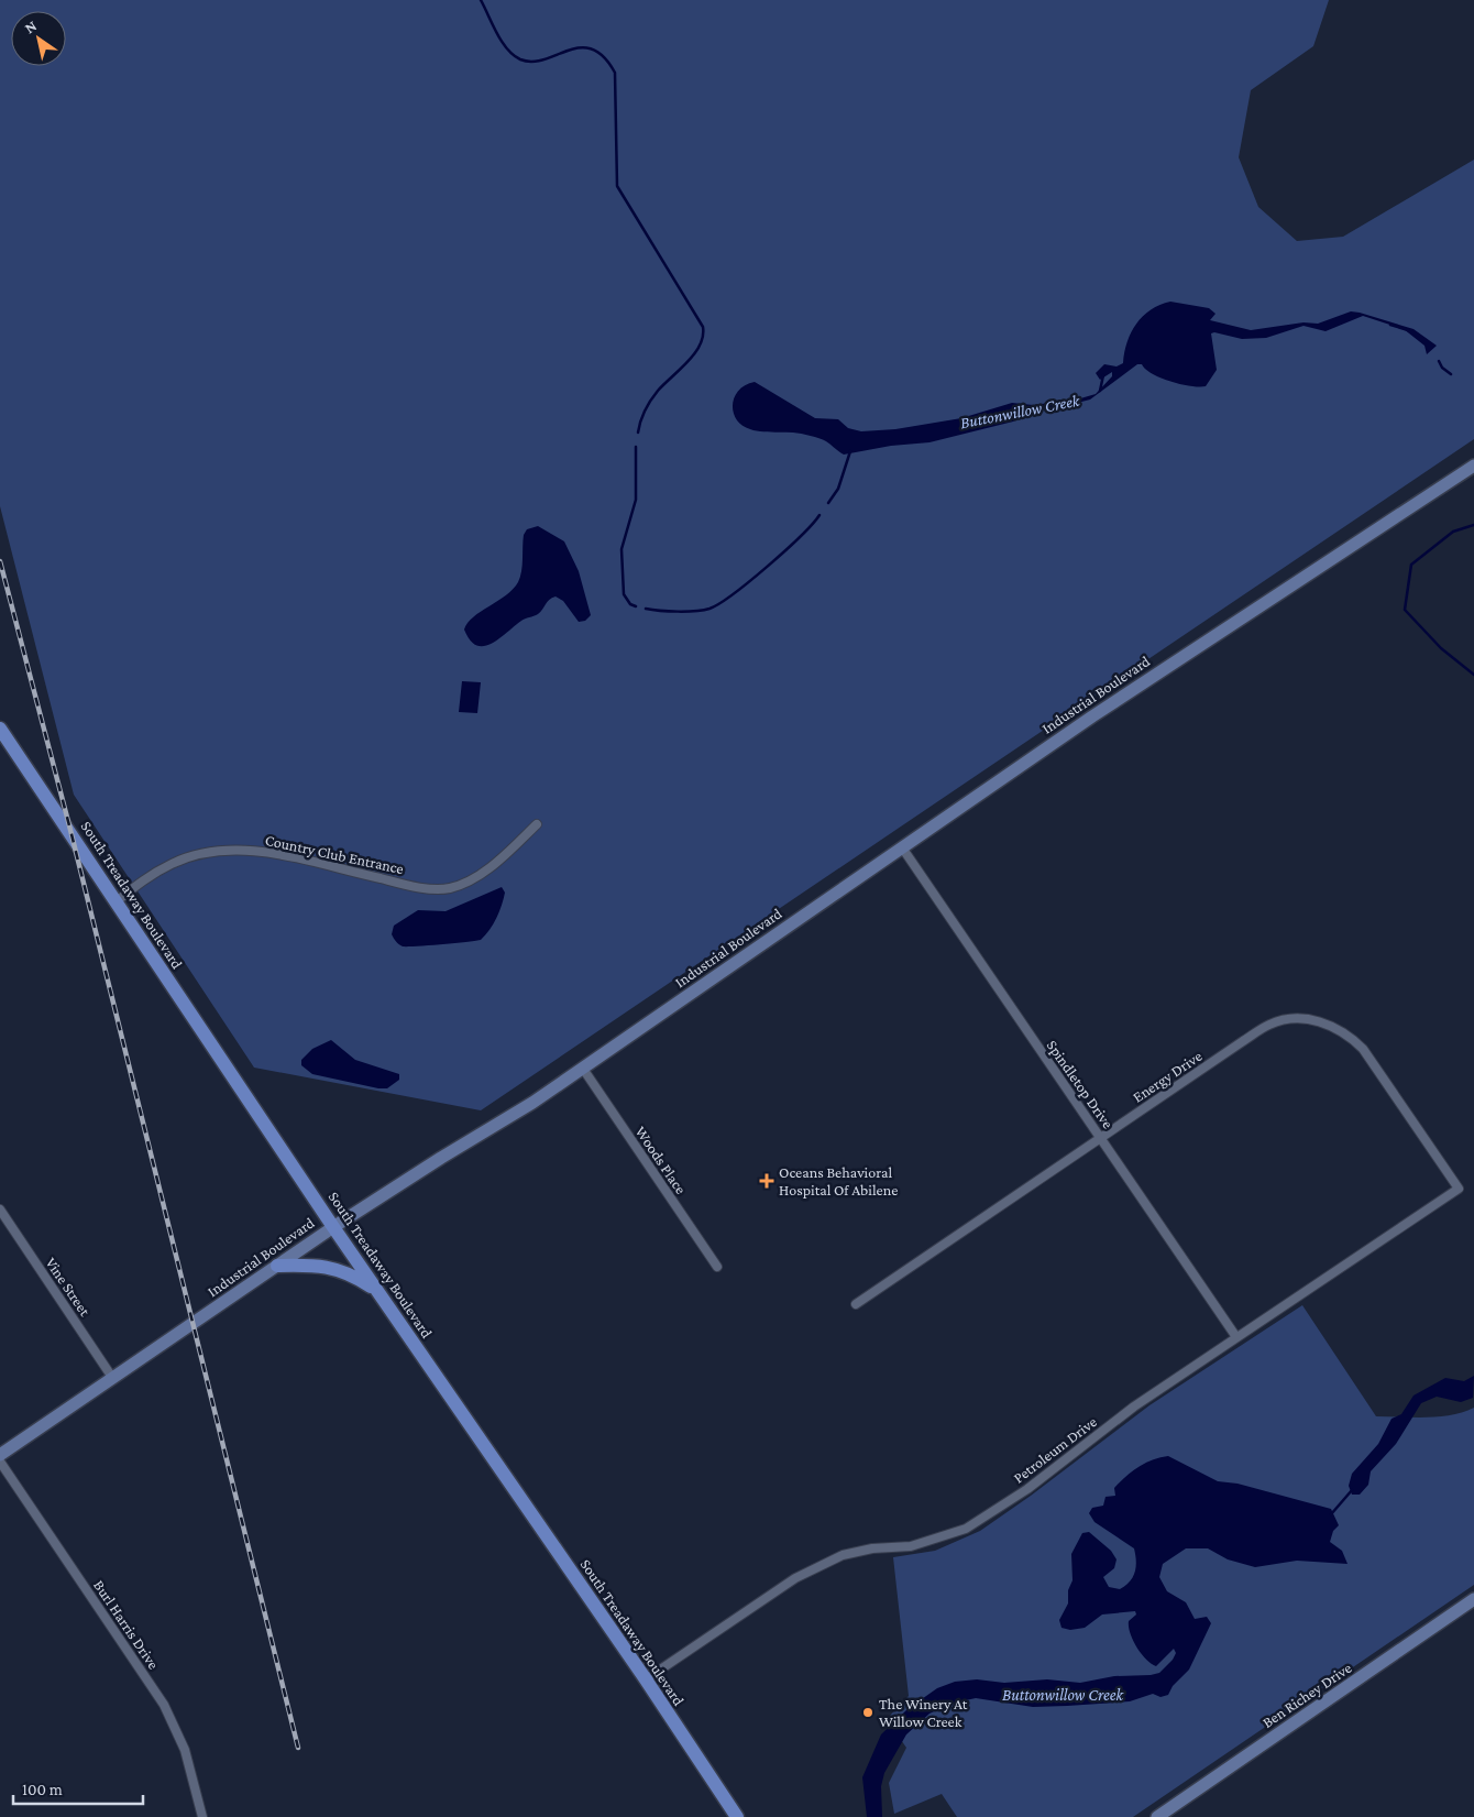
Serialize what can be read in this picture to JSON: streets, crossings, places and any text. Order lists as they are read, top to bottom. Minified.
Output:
{"streets":{"main road":["Industrial Boulevard","South Treadaway Boulevard","Ben Richey Drive"],"street":["Country Club Entrance","Energy Drive","Spindletop Drive","Woods Place","Vine Street","Petroleum Drive","Burl Harris Drive"]},"crossings":[["Industrial Boulevard","South Treadaway Boulevard"],["Industrial Boulevard","Spindletop Drive"],["Industrial Boulevard","Woods Place"],["Industrial Boulevard","Vine Street"],["Country Club Entrance","South Treadaway Boulevard"],["South Treadaway Boulevard","Petroleum Drive"],["Energy Drive","Spindletop Drive"],["Energy Drive","Petroleum Drive"],["Spindletop Drive","Petroleum Drive"]],"water":["Buttonwillow Creek"],"places":{"health":["Oceans Behavioral Hospital Of Abilene"],"other":["The Winery At Willow Creek"]},"scale_bar":"100 m","north":"top left"}
